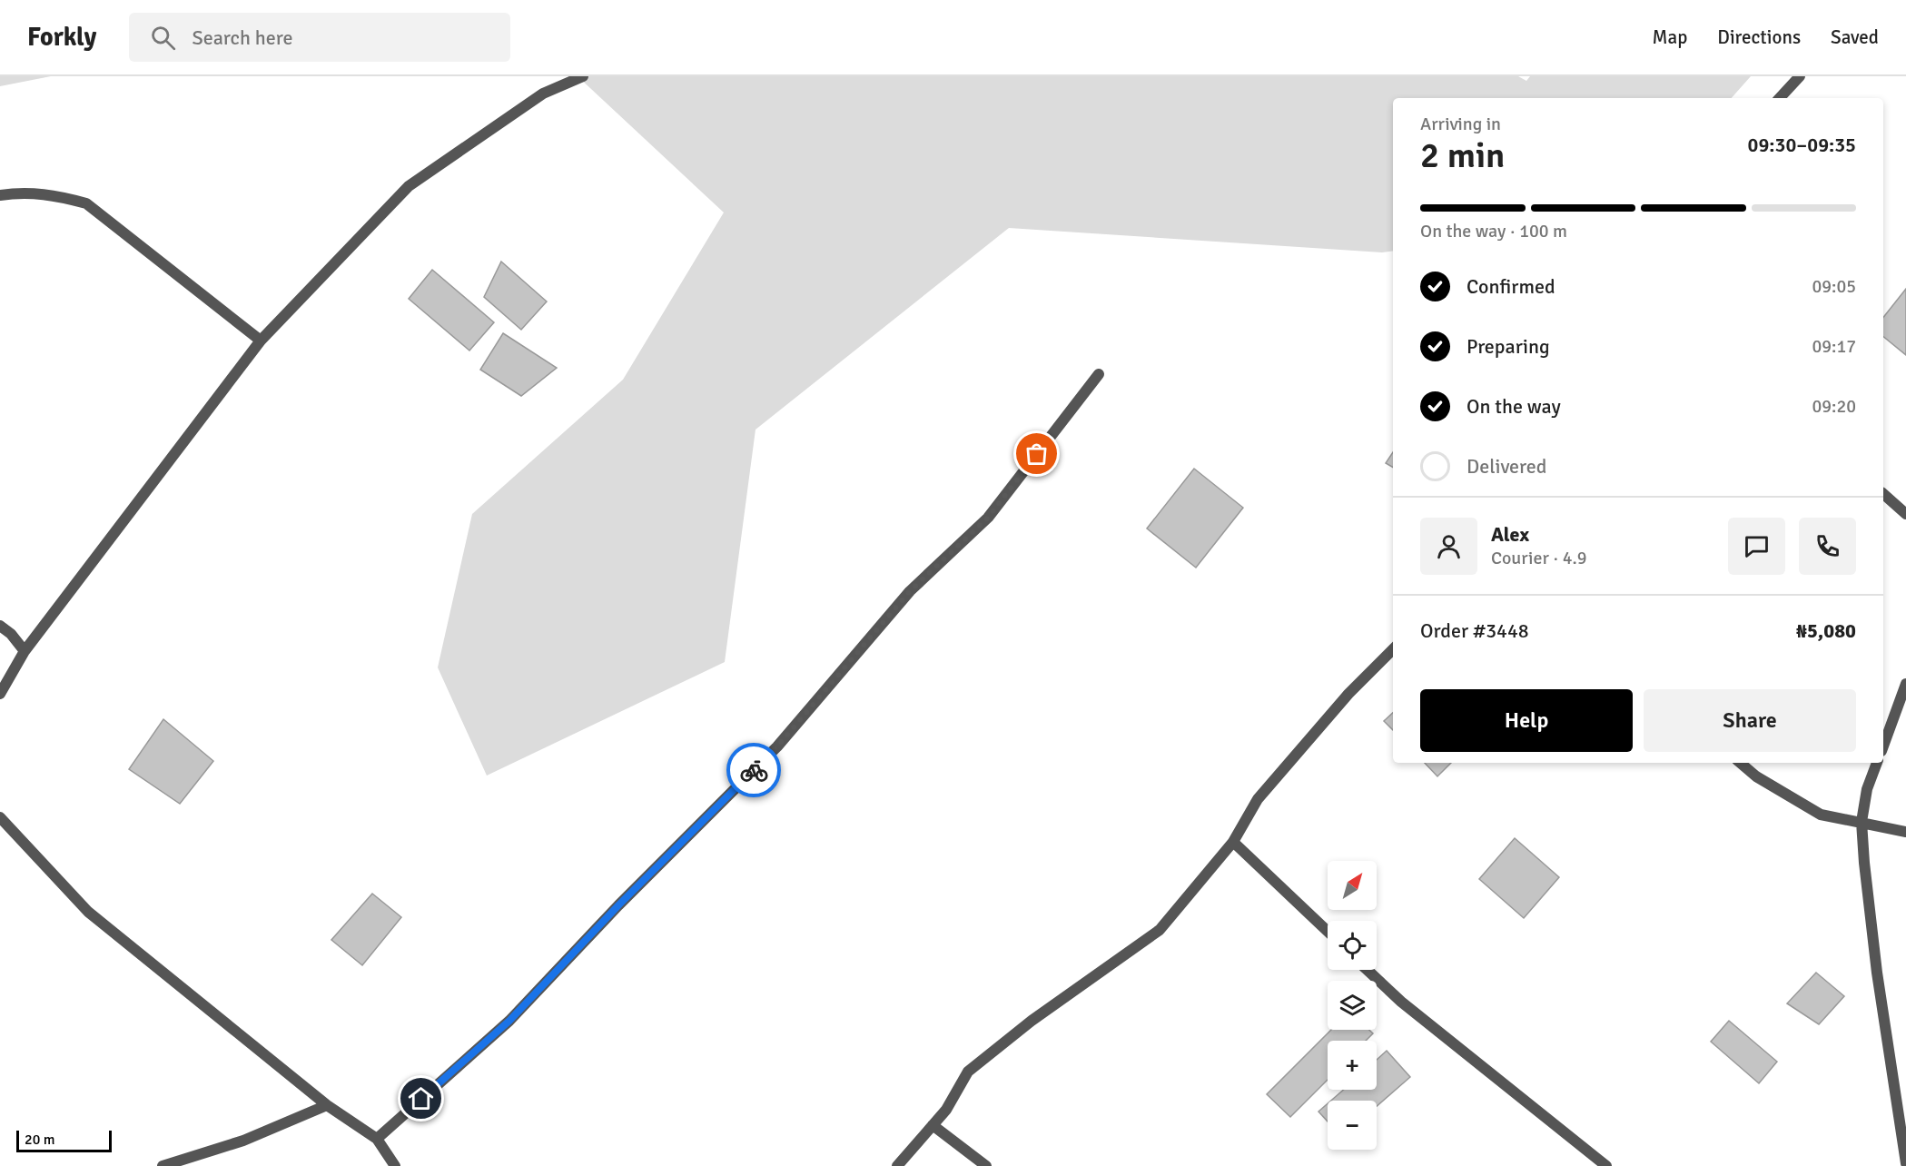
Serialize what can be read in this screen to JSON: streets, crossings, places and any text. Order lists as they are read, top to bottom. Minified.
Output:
{"scale_bar":"20 m","north":"top right","page":{"header":"Forkly","search":"Search here","nav":["Map","Directions","Saved"],"heading":["2 min","Arriving in","09:30–09:35"],"panel":["Alex","Courier · 4.9","Order #3448","₦5,080"],"bar":"On the way · 100 m","list":[["Confirmed","09:05"],["Preparing","09:17"],["On the way","09:20"],"Delivered"],"buttons":["Help","Share"],"map_buttons":["+","−"],"scale":"20 m"}}
